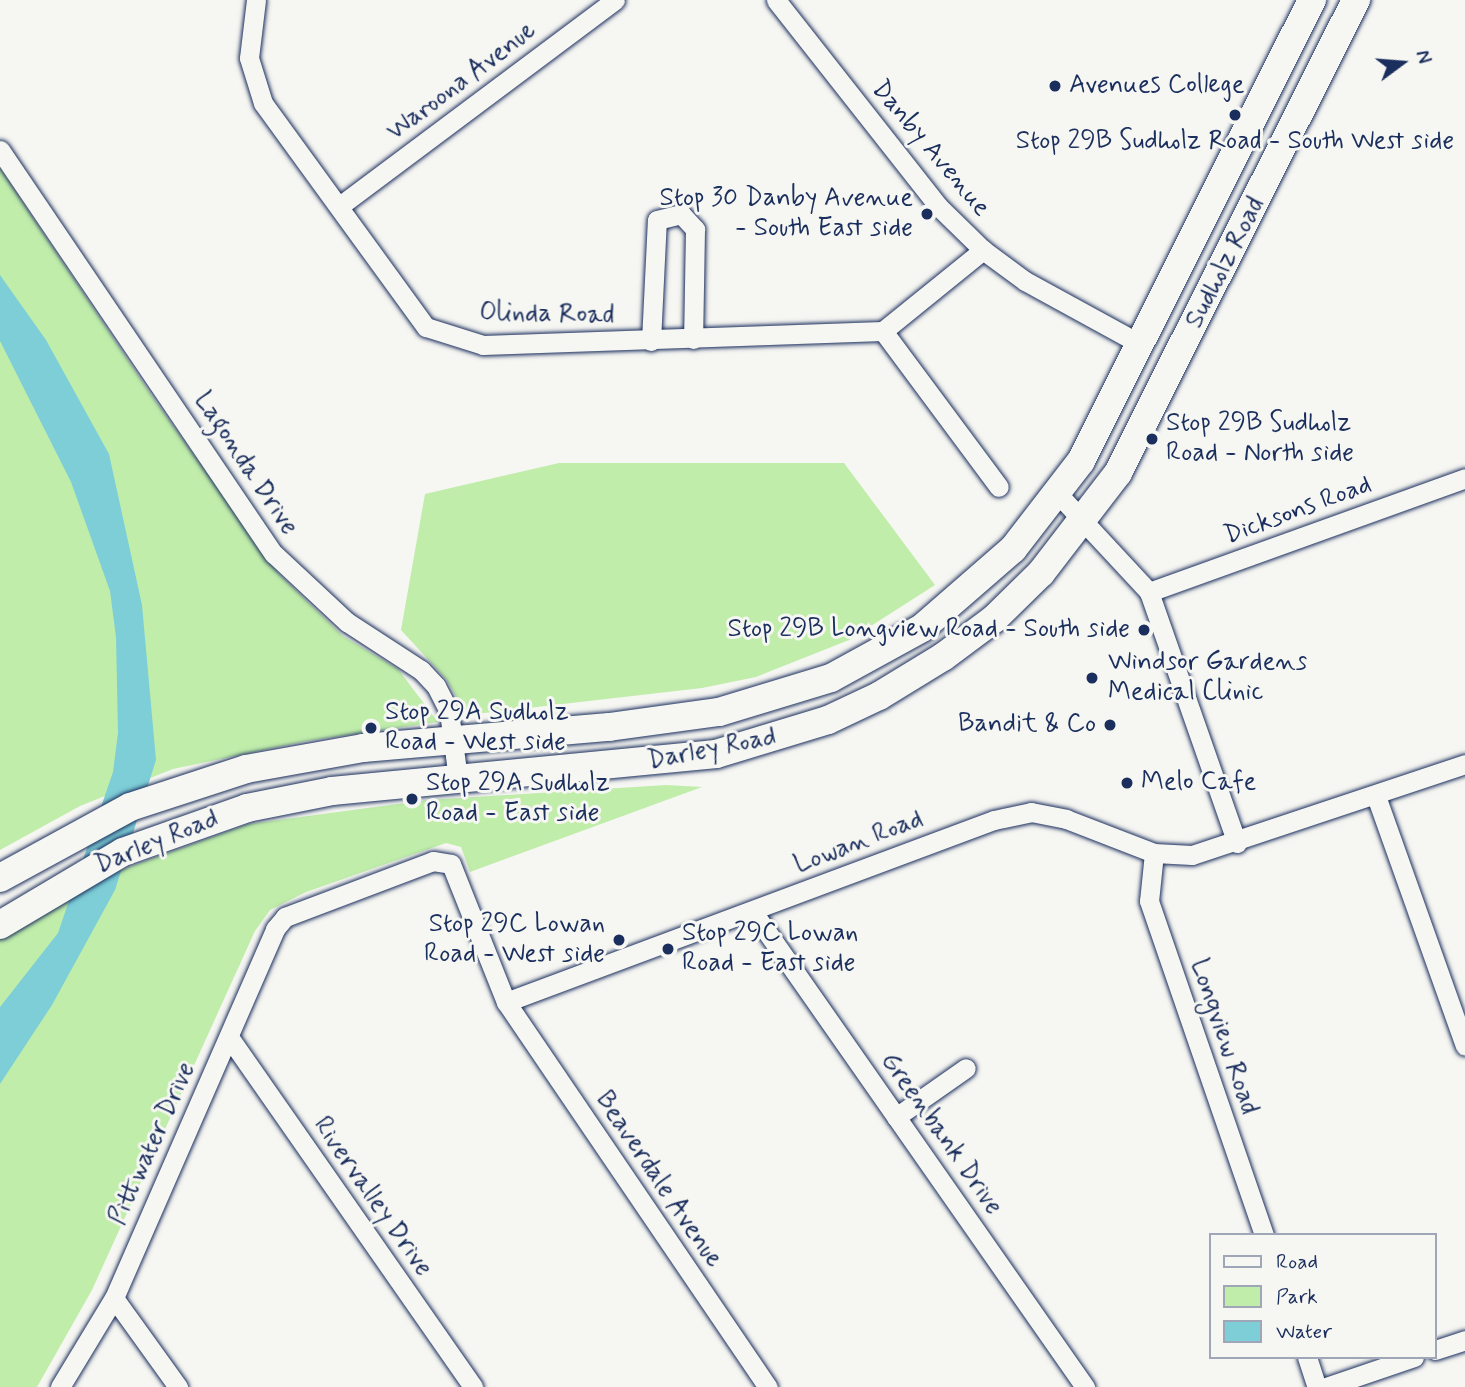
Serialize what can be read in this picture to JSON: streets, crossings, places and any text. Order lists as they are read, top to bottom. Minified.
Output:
{"streets":{"main road":["Sudholz Road","Darley Road"],"street":["Waroona Avenue","Danby Avenue","Olinda Road","Lagonda Drive","Dicksons Road","Lowan Road","Longview Road","Greenbank Drive","Pittwater Drive","Beaverdale Avenue","Rivervalley Drive"]},"crossings":[["Waroona Avenue","Olinda Road"],["Danby Avenue","Sudholz Road"],["Sudholz Road","Darley Road"],["Lagonda Drive","Darley Road"],["Lowan Road","Longview Road"],["Lowan Road","Greenbank Drive"],["Lowan Road","Beaverdale Avenue"],["Pittwater Drive","Beaverdale Avenue"],["Pittwater Drive","Rivervalley Drive"]],"places":["Avenues College","Stop 29B Sudholz Road - South West side","Stop 30 Danby Avenue - South East side","Stop 29B Sudholz Road - North side","Stop 29B Longview Road - South side","Windsor Gardens Medical Clinic","Bandit & Co","Stop 29A Sudholz Road - West side","Melo Cafe","Stop 29A Sudholz Road - East side","Stop 29C Lowan Road - West side","Stop 29C Lowan Road - East side"],"legend":["Road","Park","Water"],"north":"right"}
